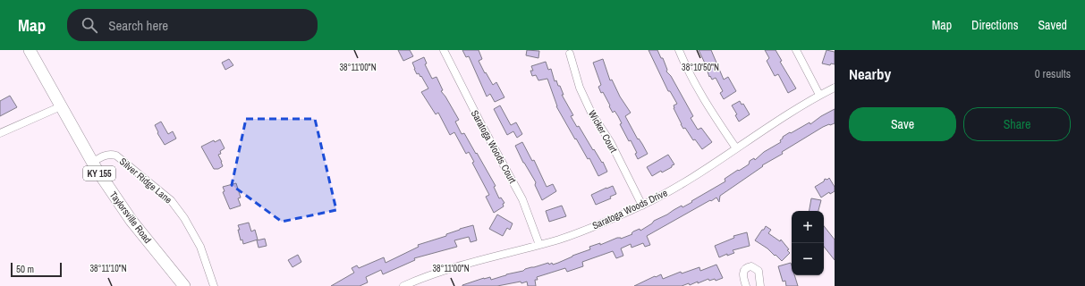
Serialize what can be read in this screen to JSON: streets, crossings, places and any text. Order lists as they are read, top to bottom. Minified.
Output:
{"streets":{"main road":["KY 155","Taylorsville Road"],"street":["Wicker Court","Saratoga Woods Court","Silver Ridge Lane","Saratoga Woods Drive"]},"crossings":[["Wicker Court","Saratoga Woods Drive"],["Saratoga Woods Court","Saratoga Woods Drive"],["Silver Ridge Lane","Taylorsville Road"]],"scale_bar":"50 m","page":{"header":"Map","search":"Search here","nav":["Map","Directions","Saved"],"heading":["Nearby","0 results"],"buttons":["Save","Share"],"map_buttons":["+","−"],"scale":"50 m"},"coordinates":["38°11'00\"N","38°10'50\"N","38°11'10\"N"]}
